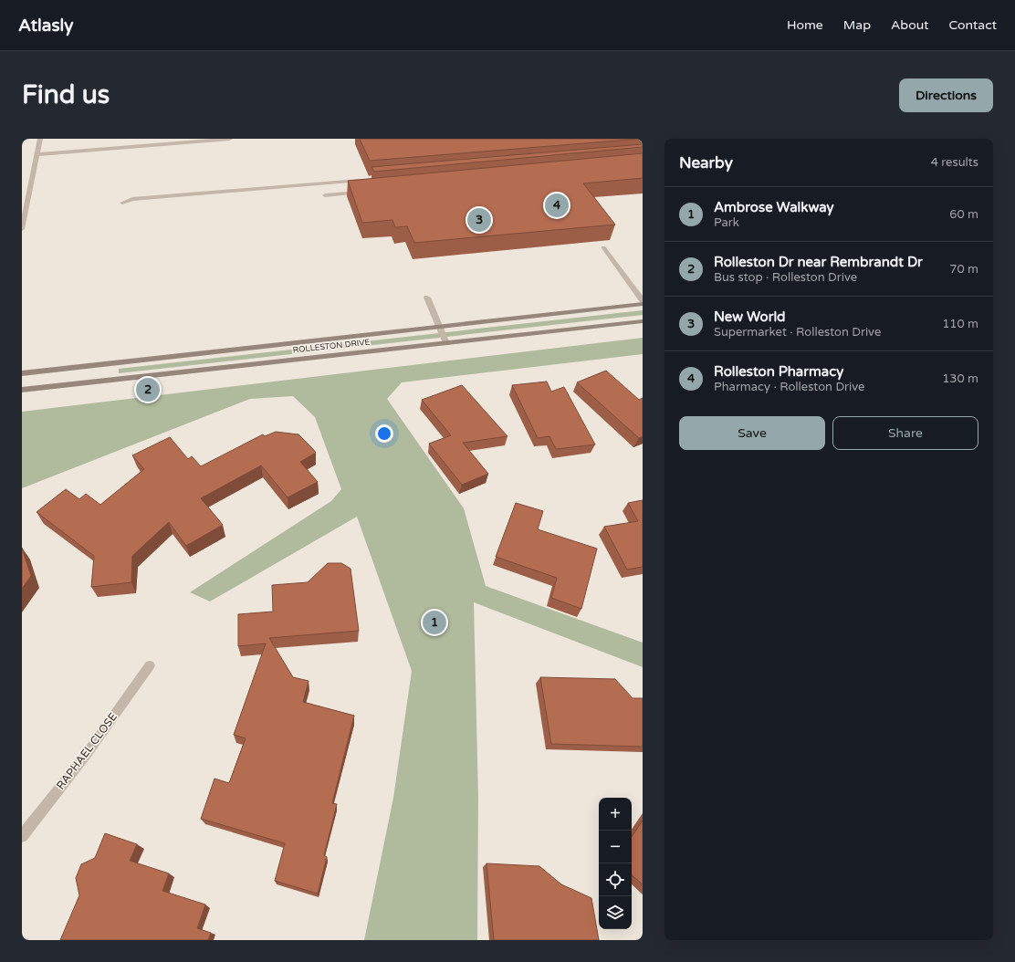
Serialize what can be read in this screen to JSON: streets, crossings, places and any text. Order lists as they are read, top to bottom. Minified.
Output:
{"streets":{"main road":["ROLLESTON DRIVE"],"street":["RAPHAEL CLOSE"]},"page":{"header":"Atlasly","nav":["Home","Map","About","Contact"],"buttons":["Directions",["Save","Share"]],"title":"Find us","heading":["Nearby","4 results"],"list":[{"mark":"1","name":"Ambrose Walkway","note":"Park","value":"60 m"},{"mark":"2","name":"Rolleston Dr near Rembrandt Dr","note":"Bus stop · Rolleston Drive","value":"70 m"},{"mark":"3","name":"New World","note":"Supermarket · Rolleston Drive","value":"110 m"},{"mark":"4","name":"Rolleston Pharmacy","note":"Pharmacy · Rolleston Drive","value":"130 m"}],"pins":["4","3","2","1"],"map_buttons":["+","−"]}}
